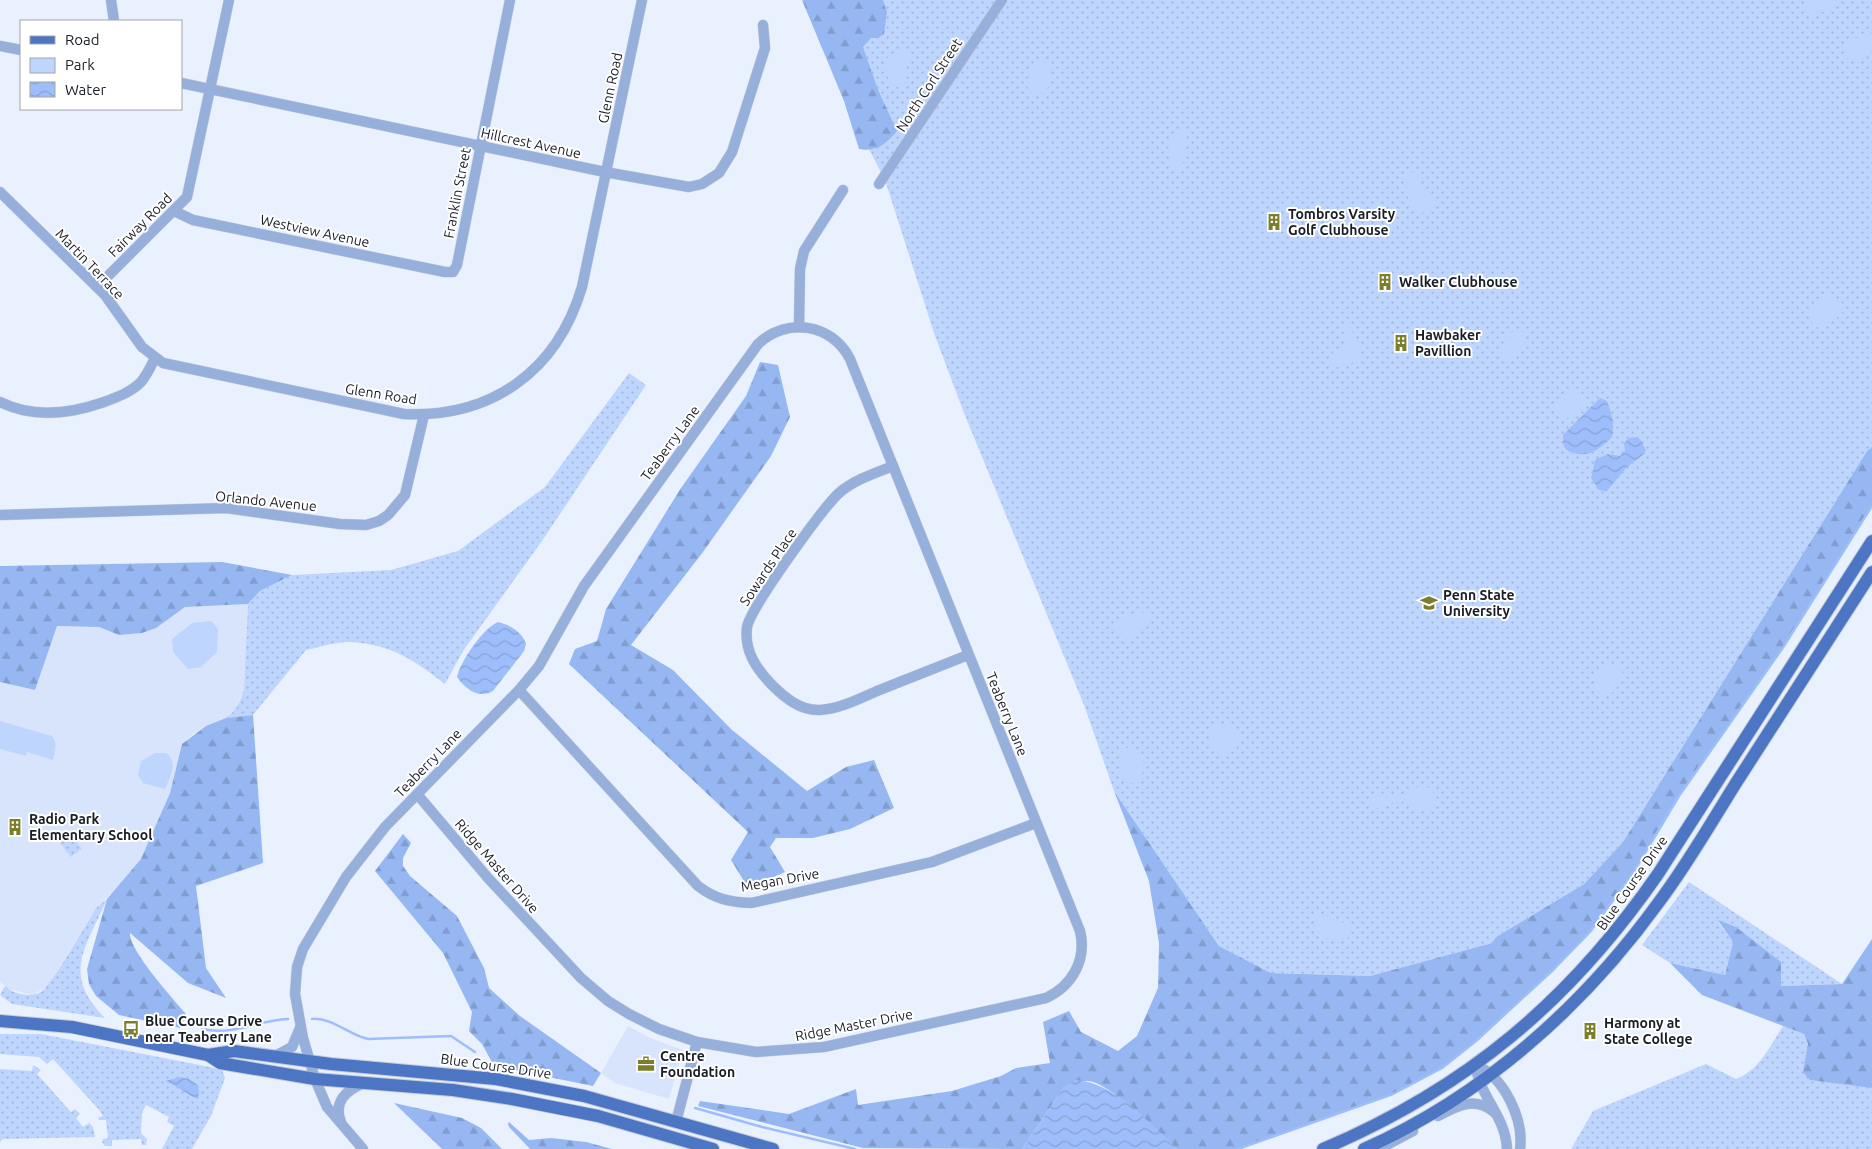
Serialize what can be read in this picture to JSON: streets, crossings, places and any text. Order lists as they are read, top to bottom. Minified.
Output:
{"streets":{"main road":["Blue Course Drive"],"street":["North Corl Street","Glenn Road","Hillcrest Avenue","Franklin Street","Fairway Road","Westview Avenue","Martin Terrace","Teaberry Lane","Orlando Avenue","Sowards Place","Ridge Master Drive","Megan Drive"]},"crossings":[["Glenn Road","Hillcrest Avenue"],["Glenn Road","Martin Terrace"],["Glenn Road","Orlando Avenue"],["Hillcrest Avenue","Franklin Street"],["Hillcrest Avenue","Fairway Road"],["Franklin Street","Westview Avenue"],["Fairway Road","Westview Avenue"],["Fairway Road","Martin Terrace"],["Teaberry Lane","Sowards Place"],["Teaberry Lane","Ridge Master Drive"],["Teaberry Lane","Megan Drive"],["Teaberry Lane","Blue Course Drive"],["Ridge Master Drive","Megan Drive"]],"places":{"building":["Tombros Varsity Golf Clubhouse","Walker Clubhouse","Hawbaker Pavillion","Radio Park Elementary School","Harmony at State College"],"school or university":["Penn State University"],"bus stop":["Blue Course Drive near Teaberry Lane"],"office":["Centre Foundation"]},"legend":["Road","Park","Water"]}
